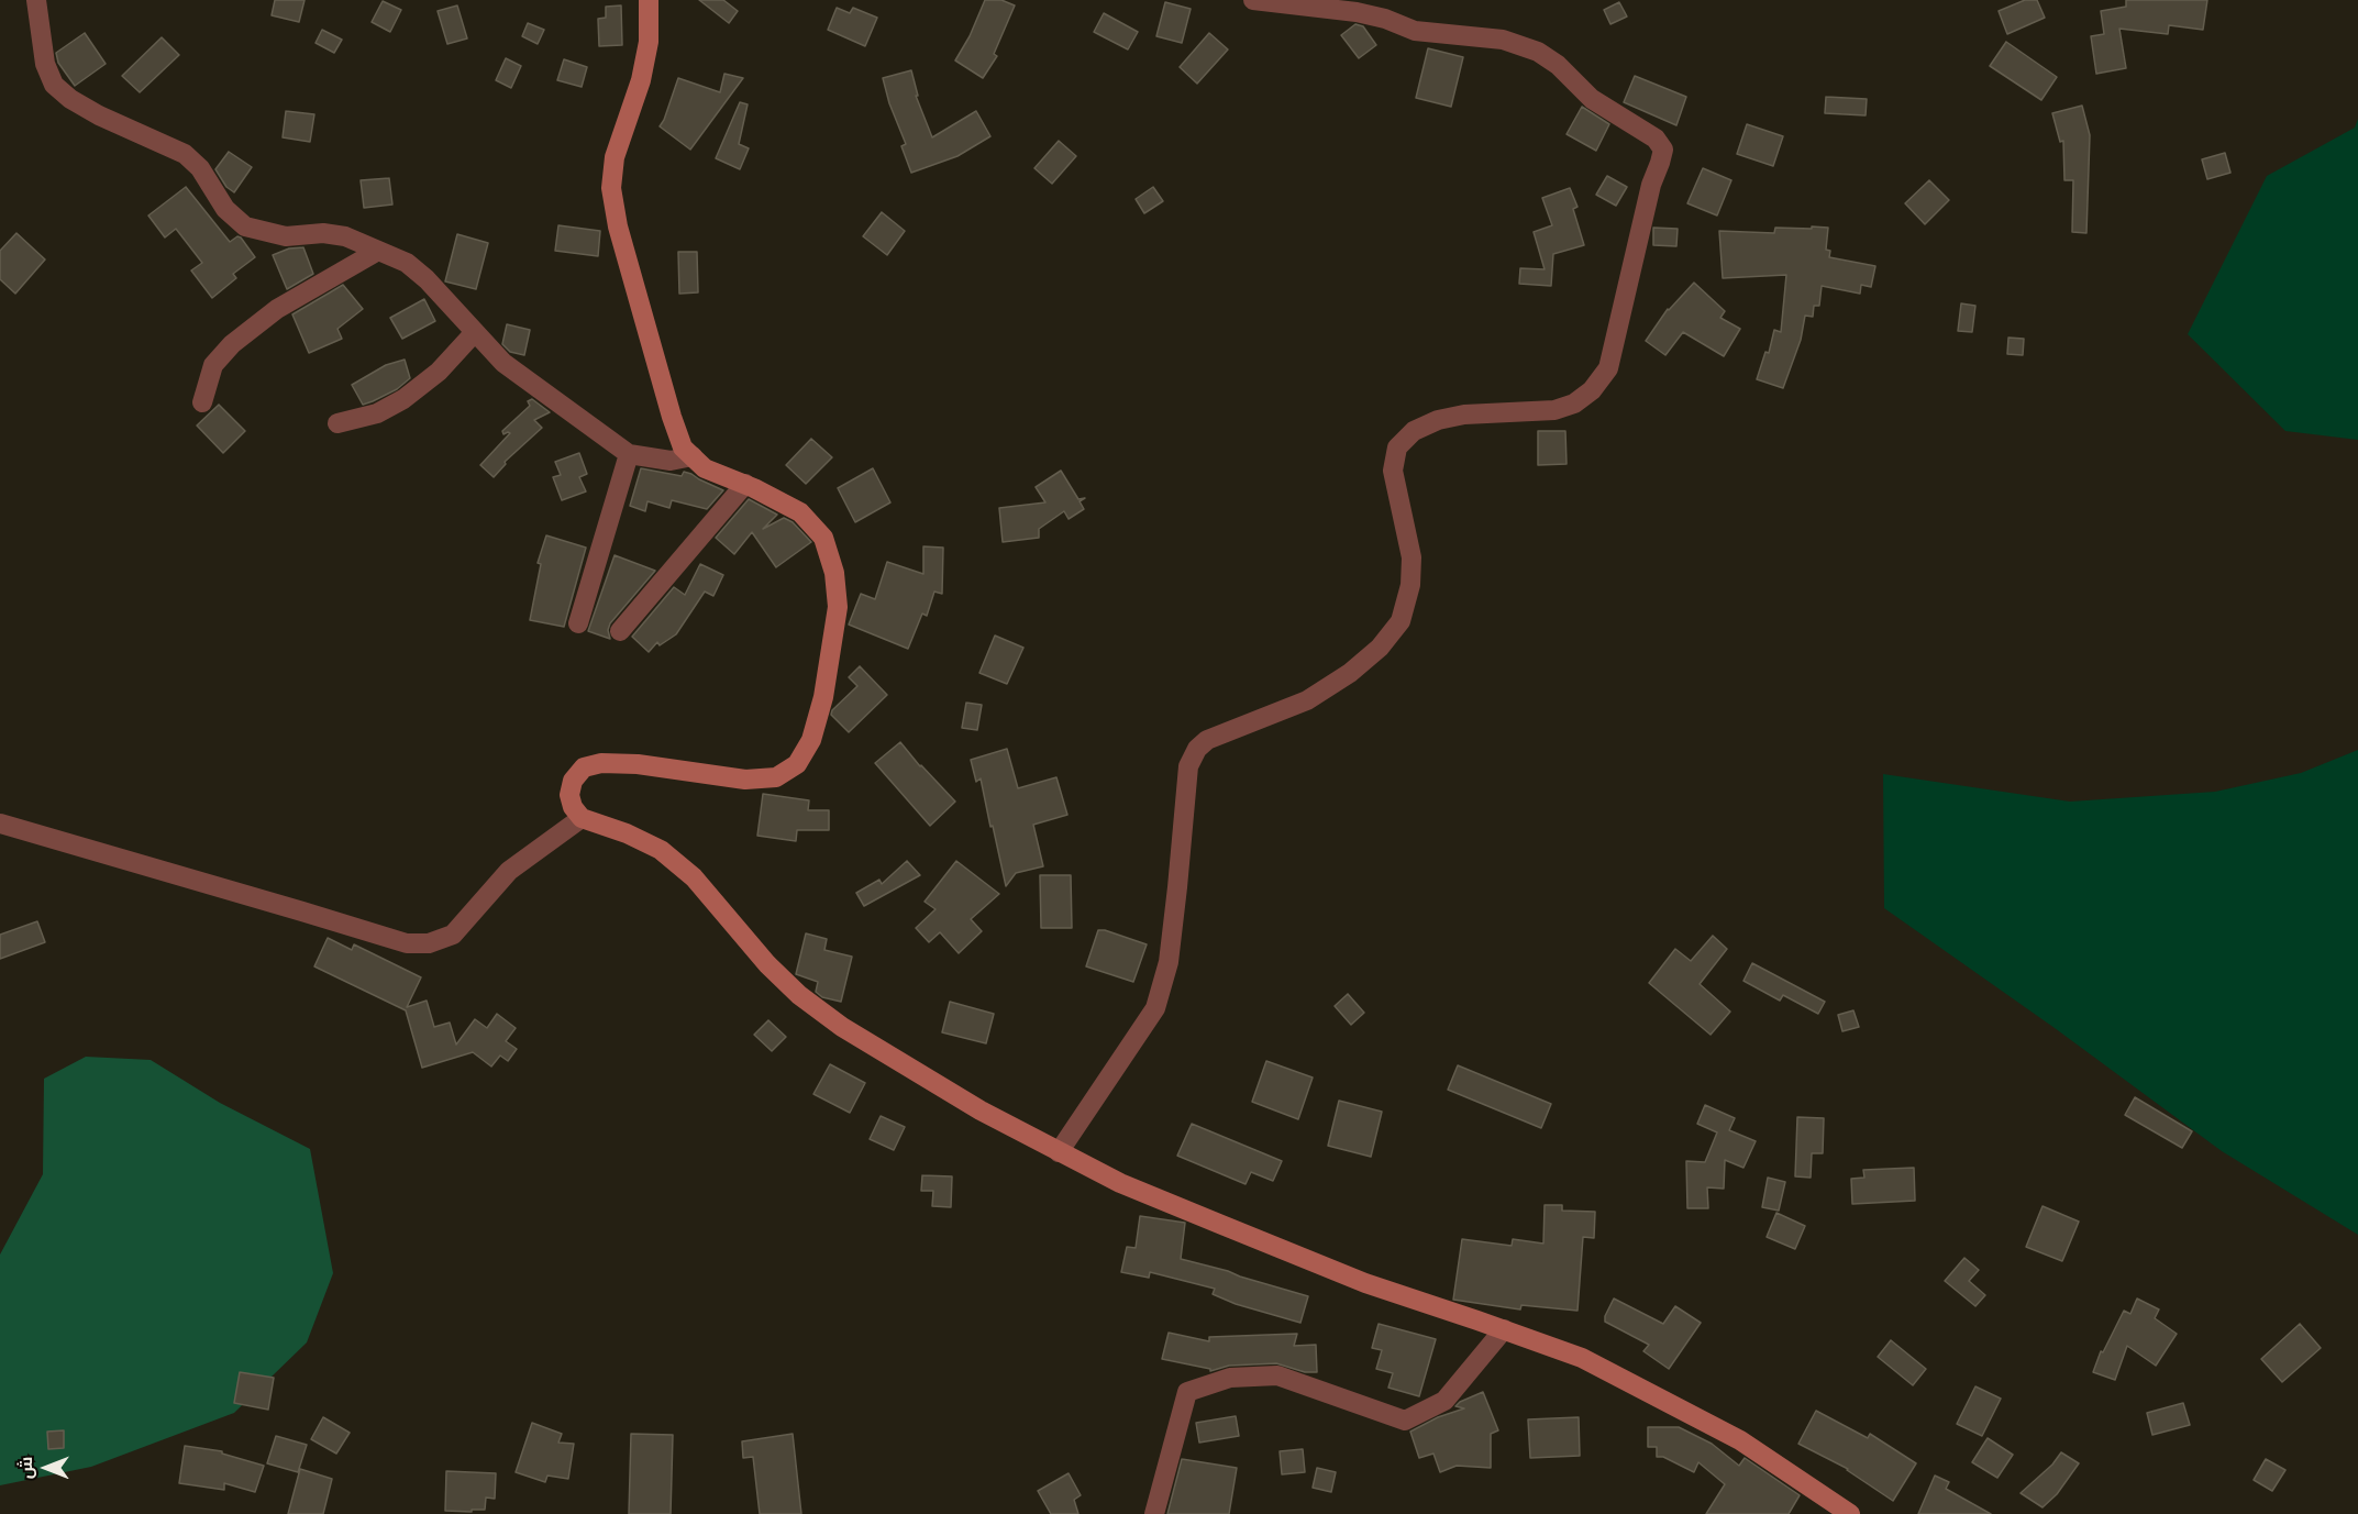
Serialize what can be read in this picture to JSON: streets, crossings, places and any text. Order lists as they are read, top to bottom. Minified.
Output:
{"north":"left"}
